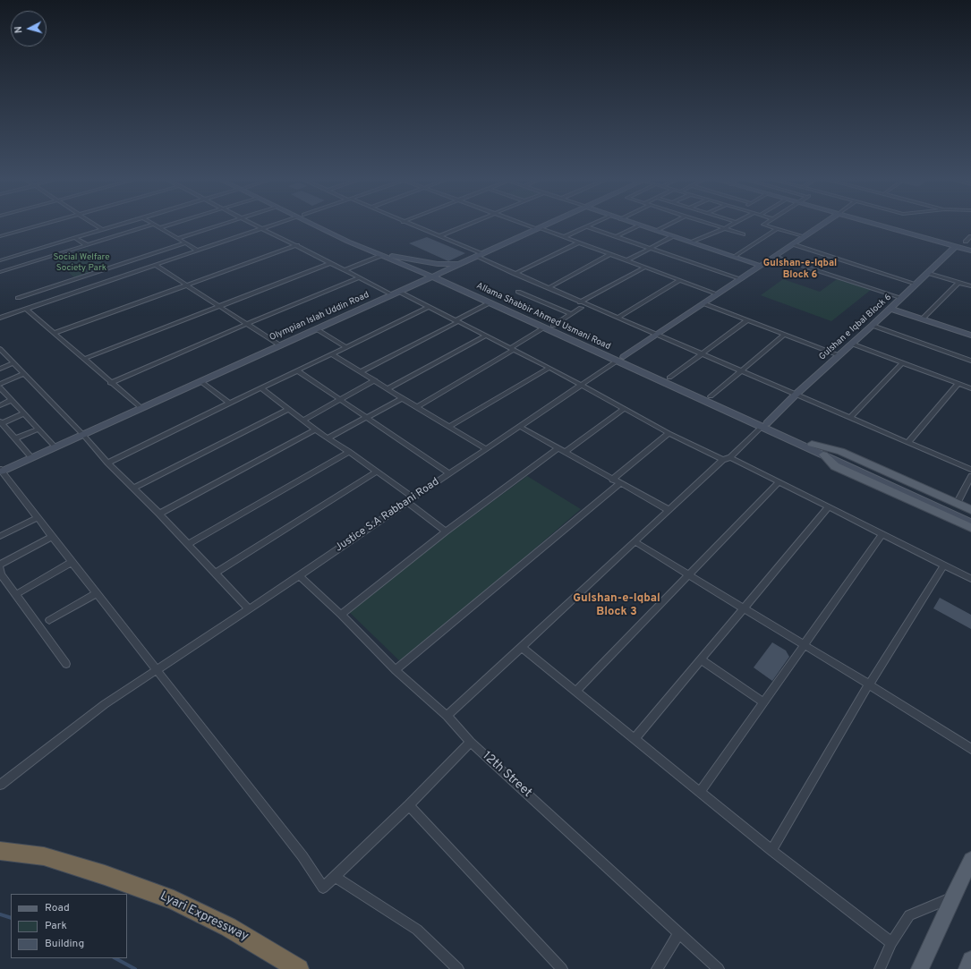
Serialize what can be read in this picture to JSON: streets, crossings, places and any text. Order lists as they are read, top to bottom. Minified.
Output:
{"streets":{"highway":["Lyari Expressway"],"street":["Olympian Islah Uddin Road","Allama Shabbir Ahmed Usmani Road","Gulshan e Iqbal Block 6","Justice S.A Rabbani Road","12th Street"]},"crossings":[["Olympian Islah Uddin Road","Allama Shabbir Ahmed Usmani Road"],["Allama Shabbir Ahmed Usmani Road","Gulshan e Iqbal Block 6"],["Allama Shabbir Ahmed Usmani Road","Justice S.A Rabbani Road"],["Justice S.A Rabbani Road","12th Street"]],"districts":["Gulshan-e-Iqbal Block 6","Gulshan-e-Iqbal Block 3"],"parks":["Social Welfare Society Park"],"legend":["Road","Park","Building"],"north":"left"}
